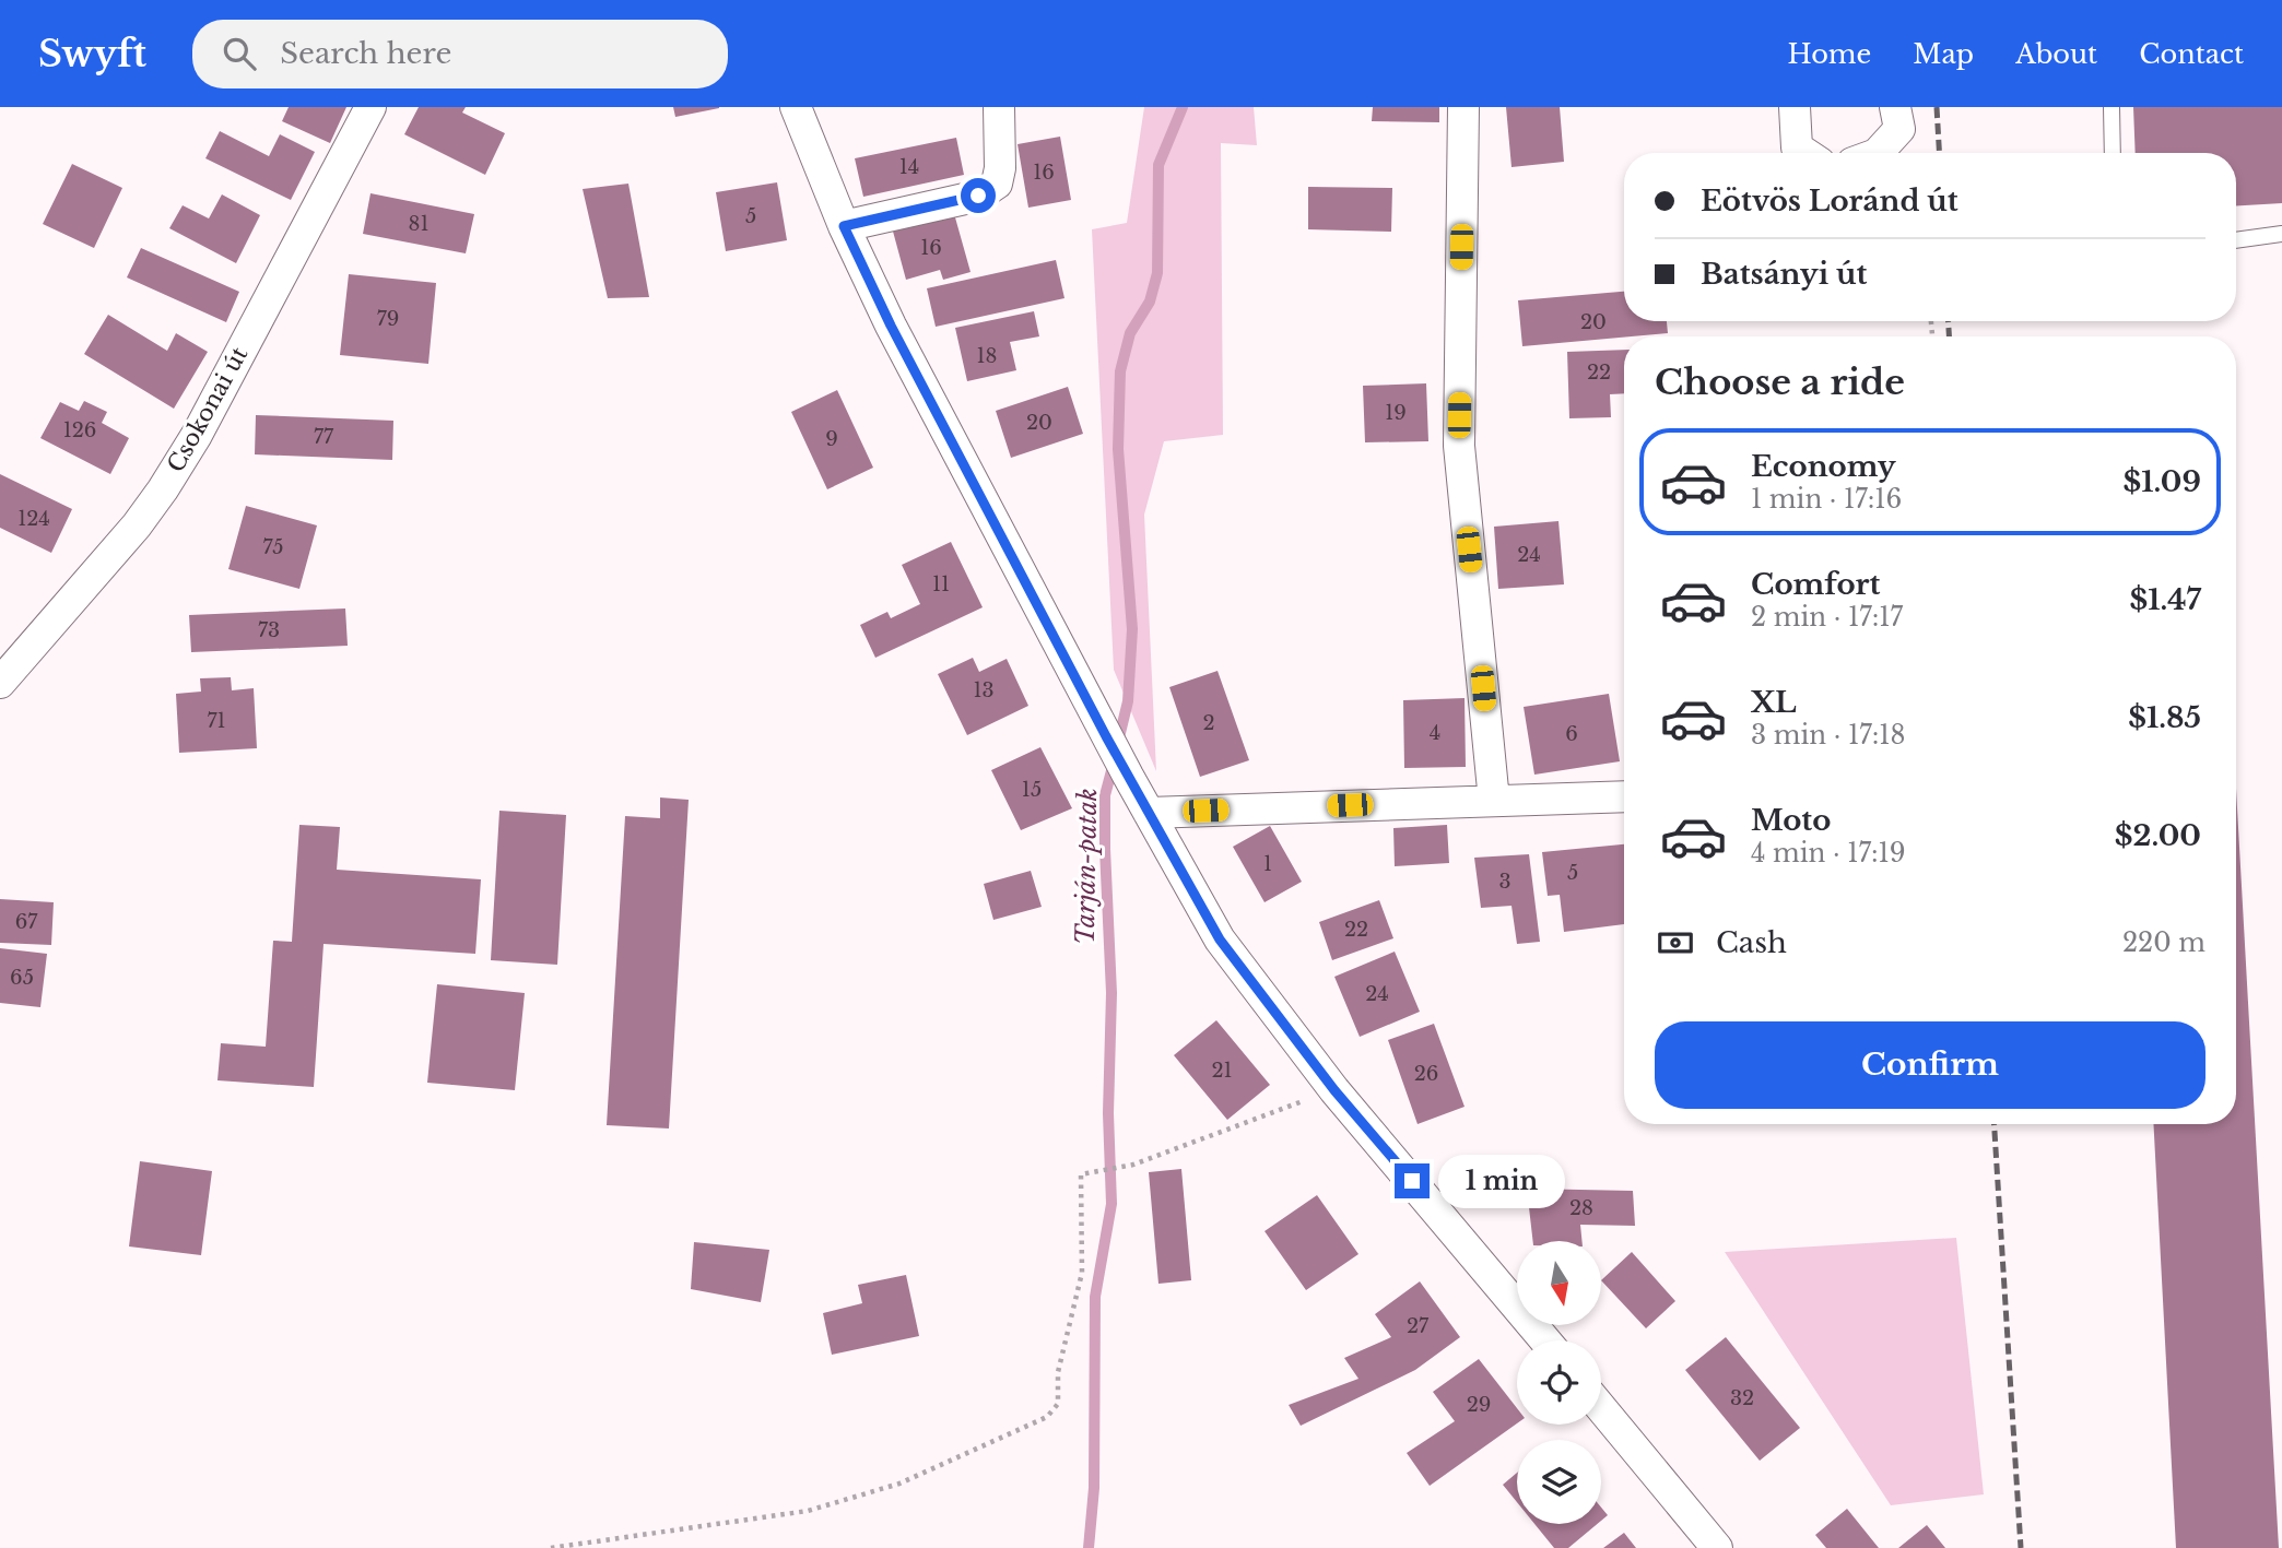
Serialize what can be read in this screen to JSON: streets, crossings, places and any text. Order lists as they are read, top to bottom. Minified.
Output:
{"streets":{"street":["Csokonai út"]},"water":["Tarján-patak"],"house_numbers":["14","16","5","81","16","79","20","18","22","19","20","126","77","9","124","75","24","11","73","13","71","2","4","6","15","1","5","3","67","22","65","24","21","26","28","27","32","29"],"north":"bottom","page":{"header":"Swyft","search":"Search here","nav":["Home","Map","About","Contact"],"banner":["Eötvös Loránd út","Batsányi út"],"heading":"Choose a ride","list":[{"name":"Economy","note":"1 min · 17:16","value":"$1.09"},{"name":"Comfort","note":"2 min · 17:17","value":"$1.47"},{"name":"XL","note":"3 min · 17:18","value":"$1.85"},{"name":"Moto","note":"4 min · 17:19","value":"$2.00"}],"pay":["Cash","220 m"],"buttons":"Confirm","bubble":"1 min"}}
